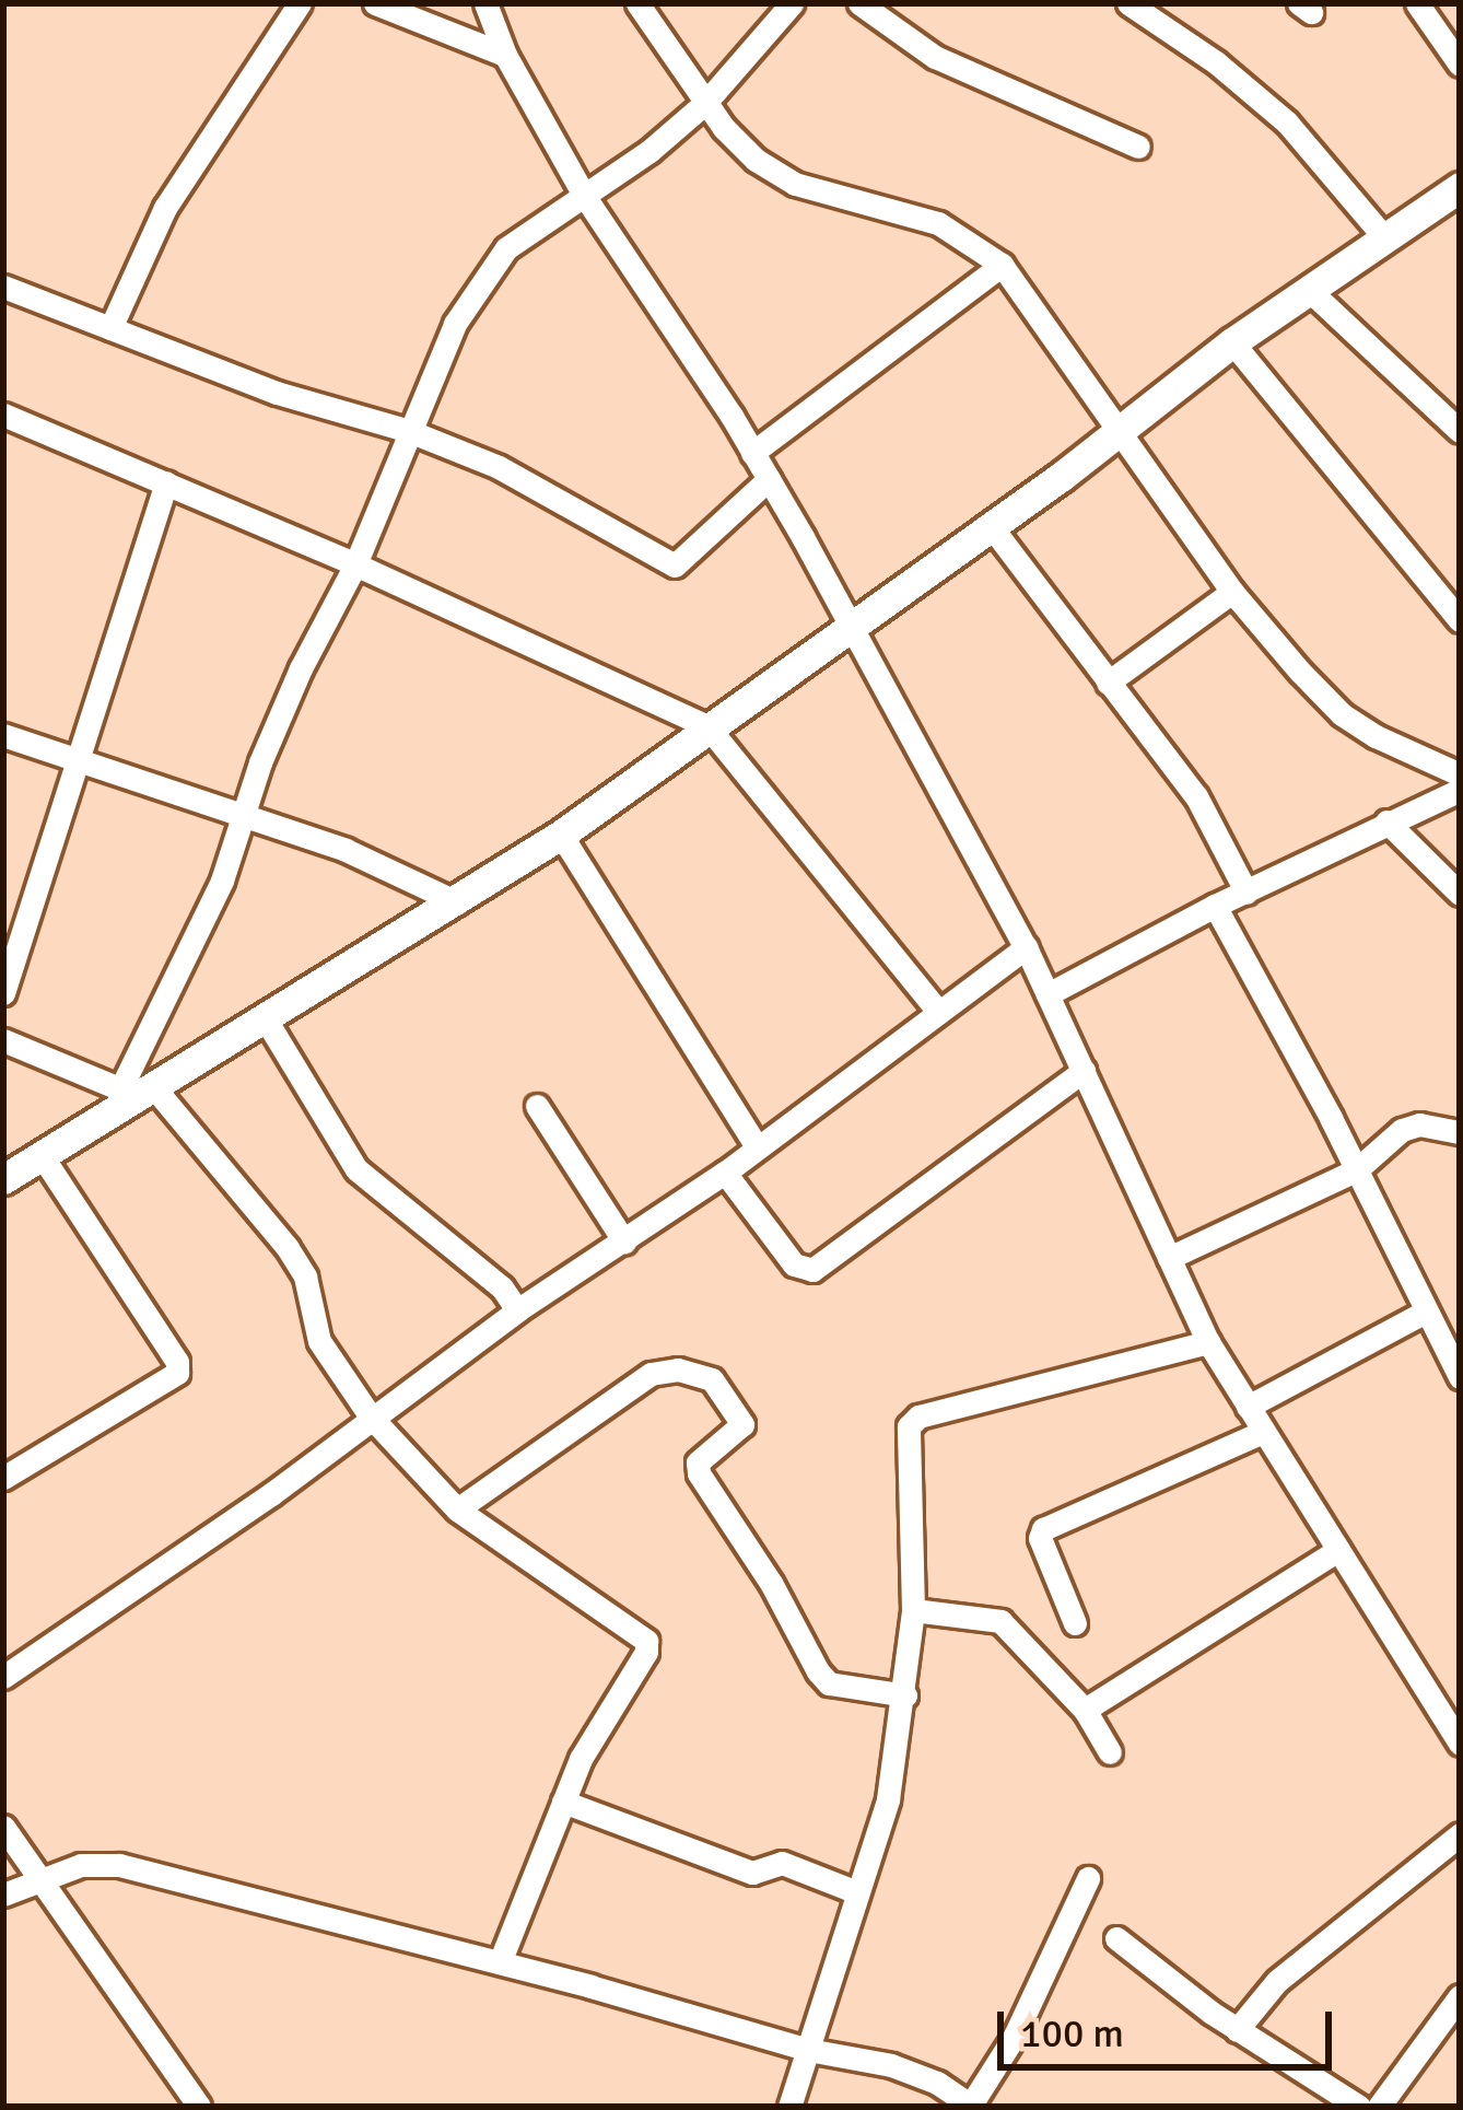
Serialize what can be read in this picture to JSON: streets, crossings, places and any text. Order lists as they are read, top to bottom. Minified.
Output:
{"scale_bar":"100 m"}
